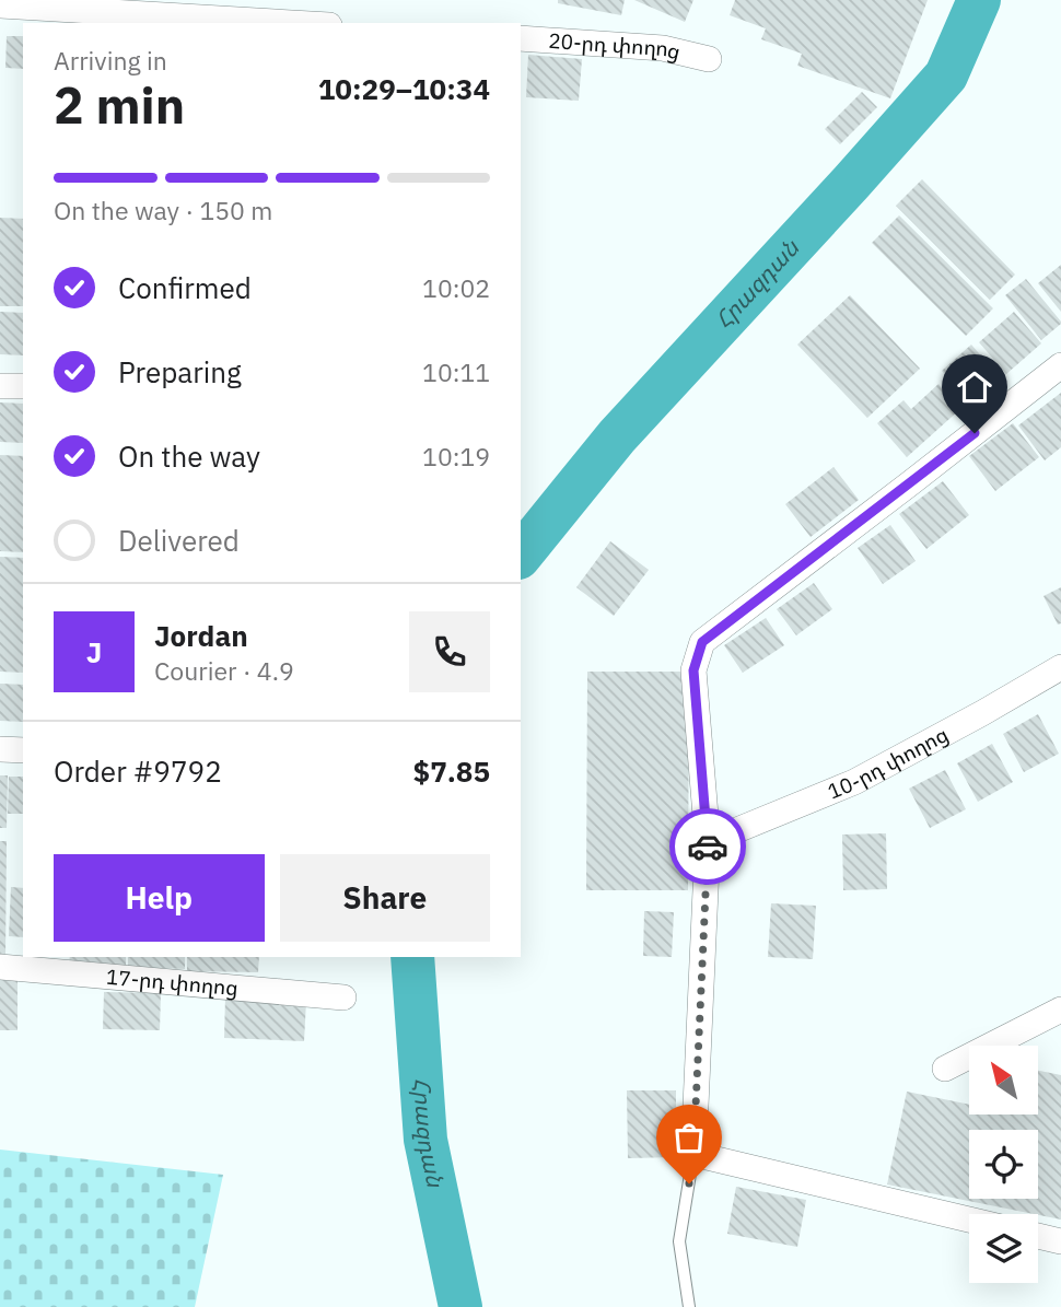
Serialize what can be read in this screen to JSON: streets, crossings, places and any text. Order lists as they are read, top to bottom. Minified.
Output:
{"streets":{"street":["20-րդ փողոց","10-րդ փողոց","17-րդ փողոց"]},"water":["Հրազդան"],"north":"top left","page":{"heading":["2 min","Arriving in","10:29–10:34"],"panel":["Jordan","Courier · 4.9","Order #9792","$7.85"],"bar":"On the way · 150 m","list":[["Confirmed","10:02"],["Preparing","10:11"],["On the way","10:19"],"Delivered"],"round":"J","buttons":["Help","Share"]}}
